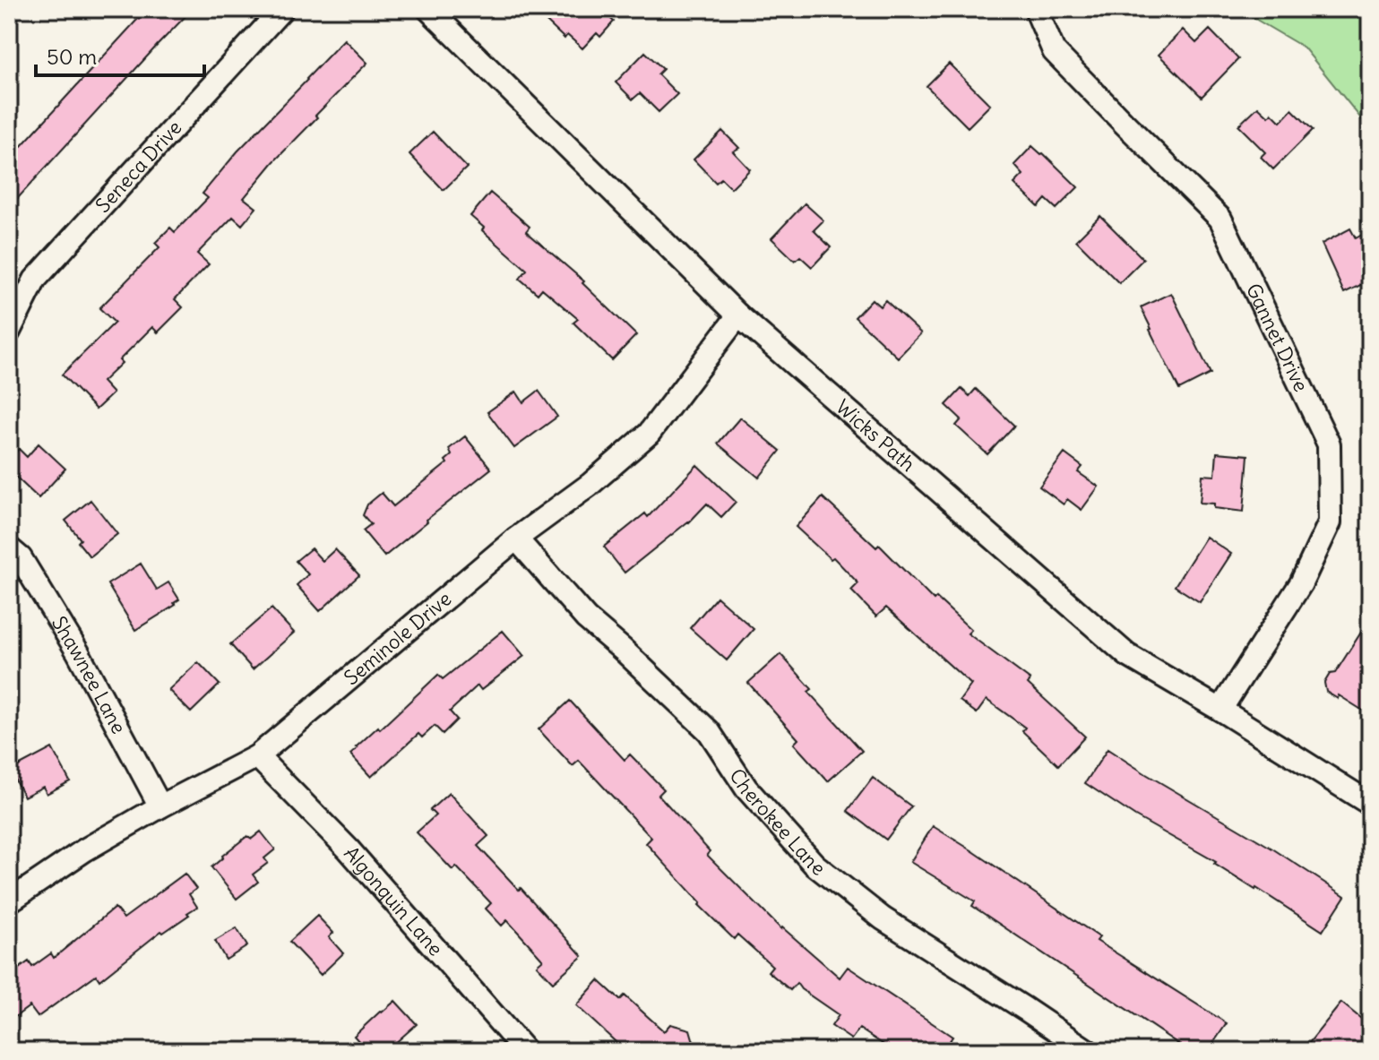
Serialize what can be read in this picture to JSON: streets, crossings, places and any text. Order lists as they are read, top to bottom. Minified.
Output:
{"streets":{"street":["Seneca Drive","Gannet Drive","Wicks Path","Seminole Drive","Shawnee Lane","Cherokee Lane","Algonquin Lane"]},"crossings":[["Gannet Drive","Wicks Path"],["Wicks Path","Seminole Drive"],["Seminole Drive","Shawnee Lane"],["Seminole Drive","Cherokee Lane"],["Seminole Drive","Algonquin Lane"]],"scale_bar":"50 m"}
